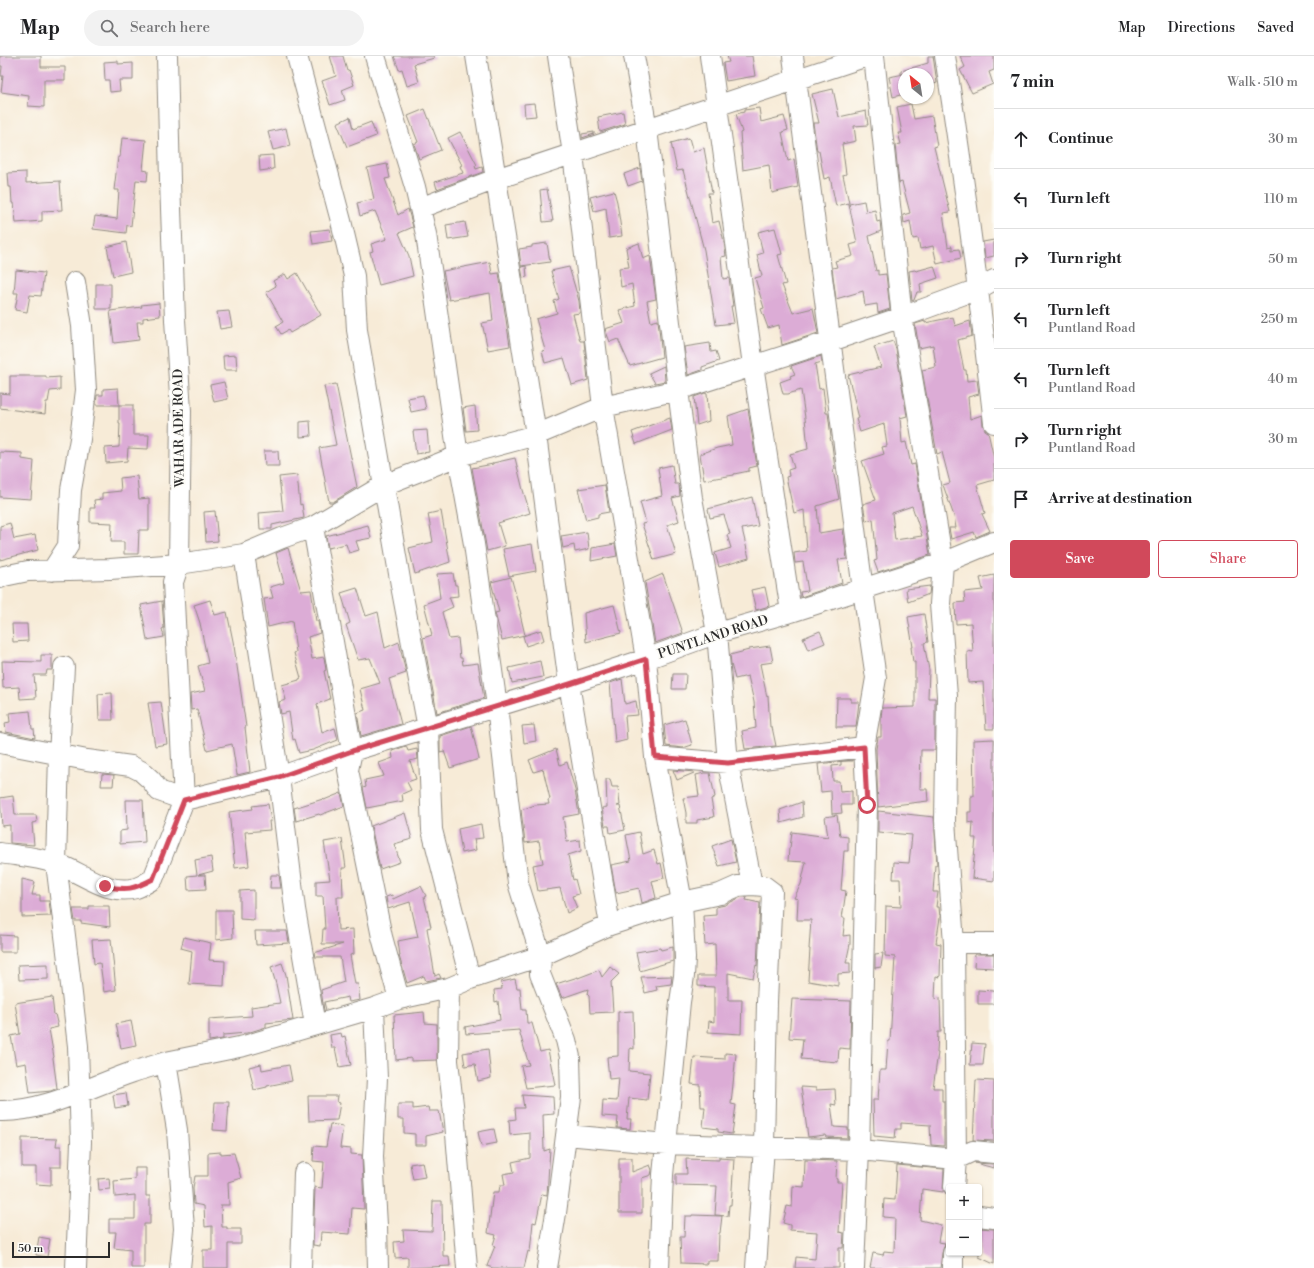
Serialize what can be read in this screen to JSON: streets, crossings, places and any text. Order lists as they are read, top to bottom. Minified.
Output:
{"streets":{"street":["WAHAR ADE ROAD","PUNTLAND ROAD"]},"crossings":[["WAHAR ADE ROAD","PUNTLAND ROAD"]],"scale_bar":"50 m","north":"top left","page":{"header":"Map","search":"Search here","nav":["Map","Directions","Saved"],"heading":["7 min","Walk · 510 m"],"list":[["Continue","30 m"],["Turn left","110 m"],["Turn right","50 m"],["Turn left","Puntland Road","250 m"],["Turn left","Puntland Road","40 m"],["Turn right","Puntland Road","30 m"],"Arrive at destination"],"buttons":["Save","Share"],"map_buttons":["+","−"],"scale":"50 m"}}
